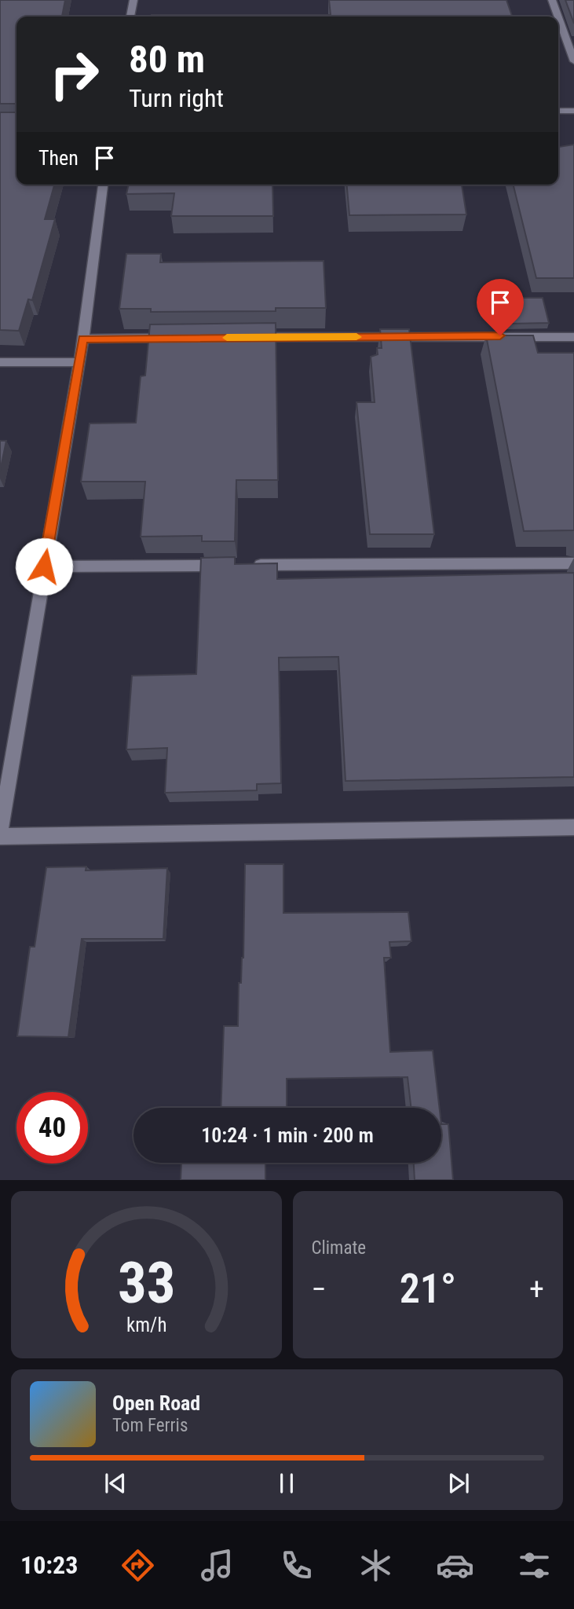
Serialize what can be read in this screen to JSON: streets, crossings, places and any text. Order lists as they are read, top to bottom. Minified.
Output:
{"page":{"turn":["80 m","Turn right"],"then":"Then","limit":"40","trip":"10:24 · 1 min · 200 m","tile":"Climate","heat":["−","21°","+"],"song":["Open Road","Tom Ferris"],"tabs":"10:23","gauge":["33","km/h"]}}
